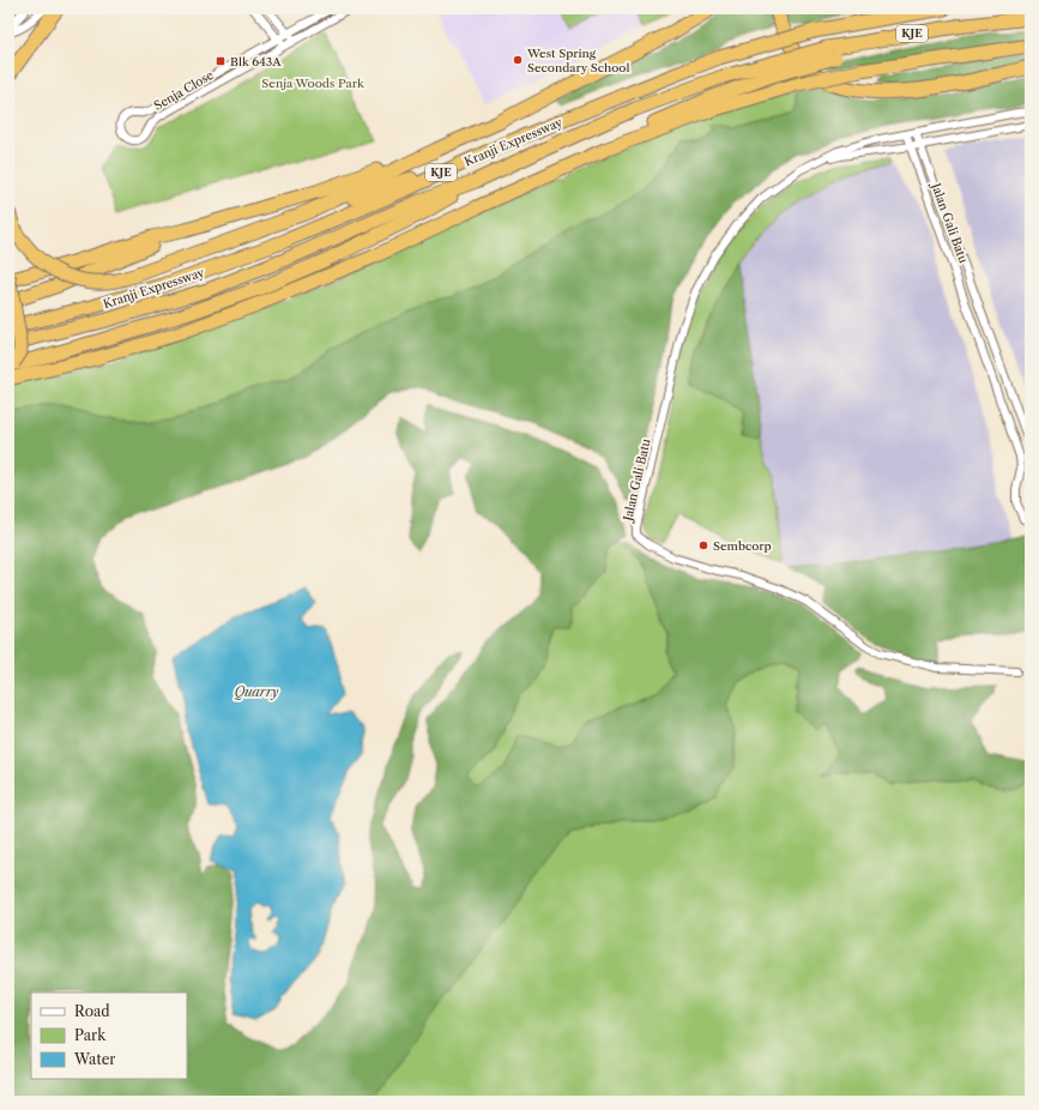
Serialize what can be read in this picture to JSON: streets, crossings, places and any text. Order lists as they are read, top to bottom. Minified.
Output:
{"streets":{"highway":["KJE","Kranji Expressway"],"street":["Senja Close","Jalan Gali Batu"]},"crossings":[["KJE","Kranji Expressway"]],"water":["Quarry"],"parks":["Senja Woods Park"],"places":{"other":["West Spring Secondary School","Sembcorp"],"transit":["Blk 643A"]},"legend":["Road","Park","Water"]}
